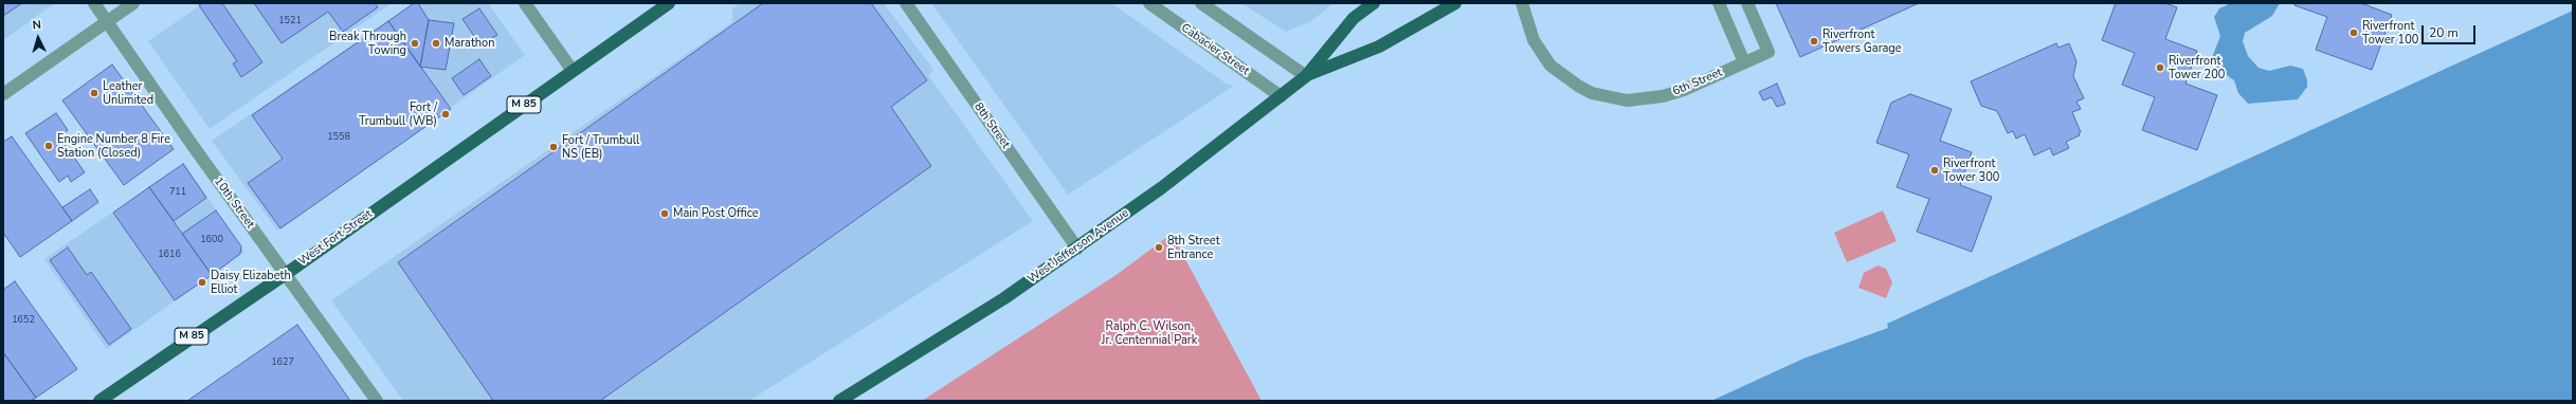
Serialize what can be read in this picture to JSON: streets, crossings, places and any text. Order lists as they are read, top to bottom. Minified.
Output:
{"streets":{"main road":["M 85","West Fort Street","West Jefferson Avenue"],"street":["Cabacier Street","6th Street","8th Street","10th Street"]},"crossings":[["Cabacier Street","West Jefferson Avenue"],["M 85","West Fort Street"],["8th Street","West Jefferson Avenue"],["10th Street","West Fort Street"]],"parks":["Ralph C. Wilson, Jr. Centennial Park"],"places":["Riverfront Tower 100","Riverfront Towers Garage","Break Through Towing","Marathon","Riverfront Tower 200","Leather Unlimited","Fort / Trumbull (WB)","Engine Number 8 Fire Station (Closed)","Fort / Trumbull NS (EB)","Riverfront Tower 300","Main Post Office","8th Street Entrance","Daisy Elizabeth Elliot"],"house_numbers":["1521","1558","711","1600","1616","1652","1627"],"scale_bar":"20 m","north":"top"}
